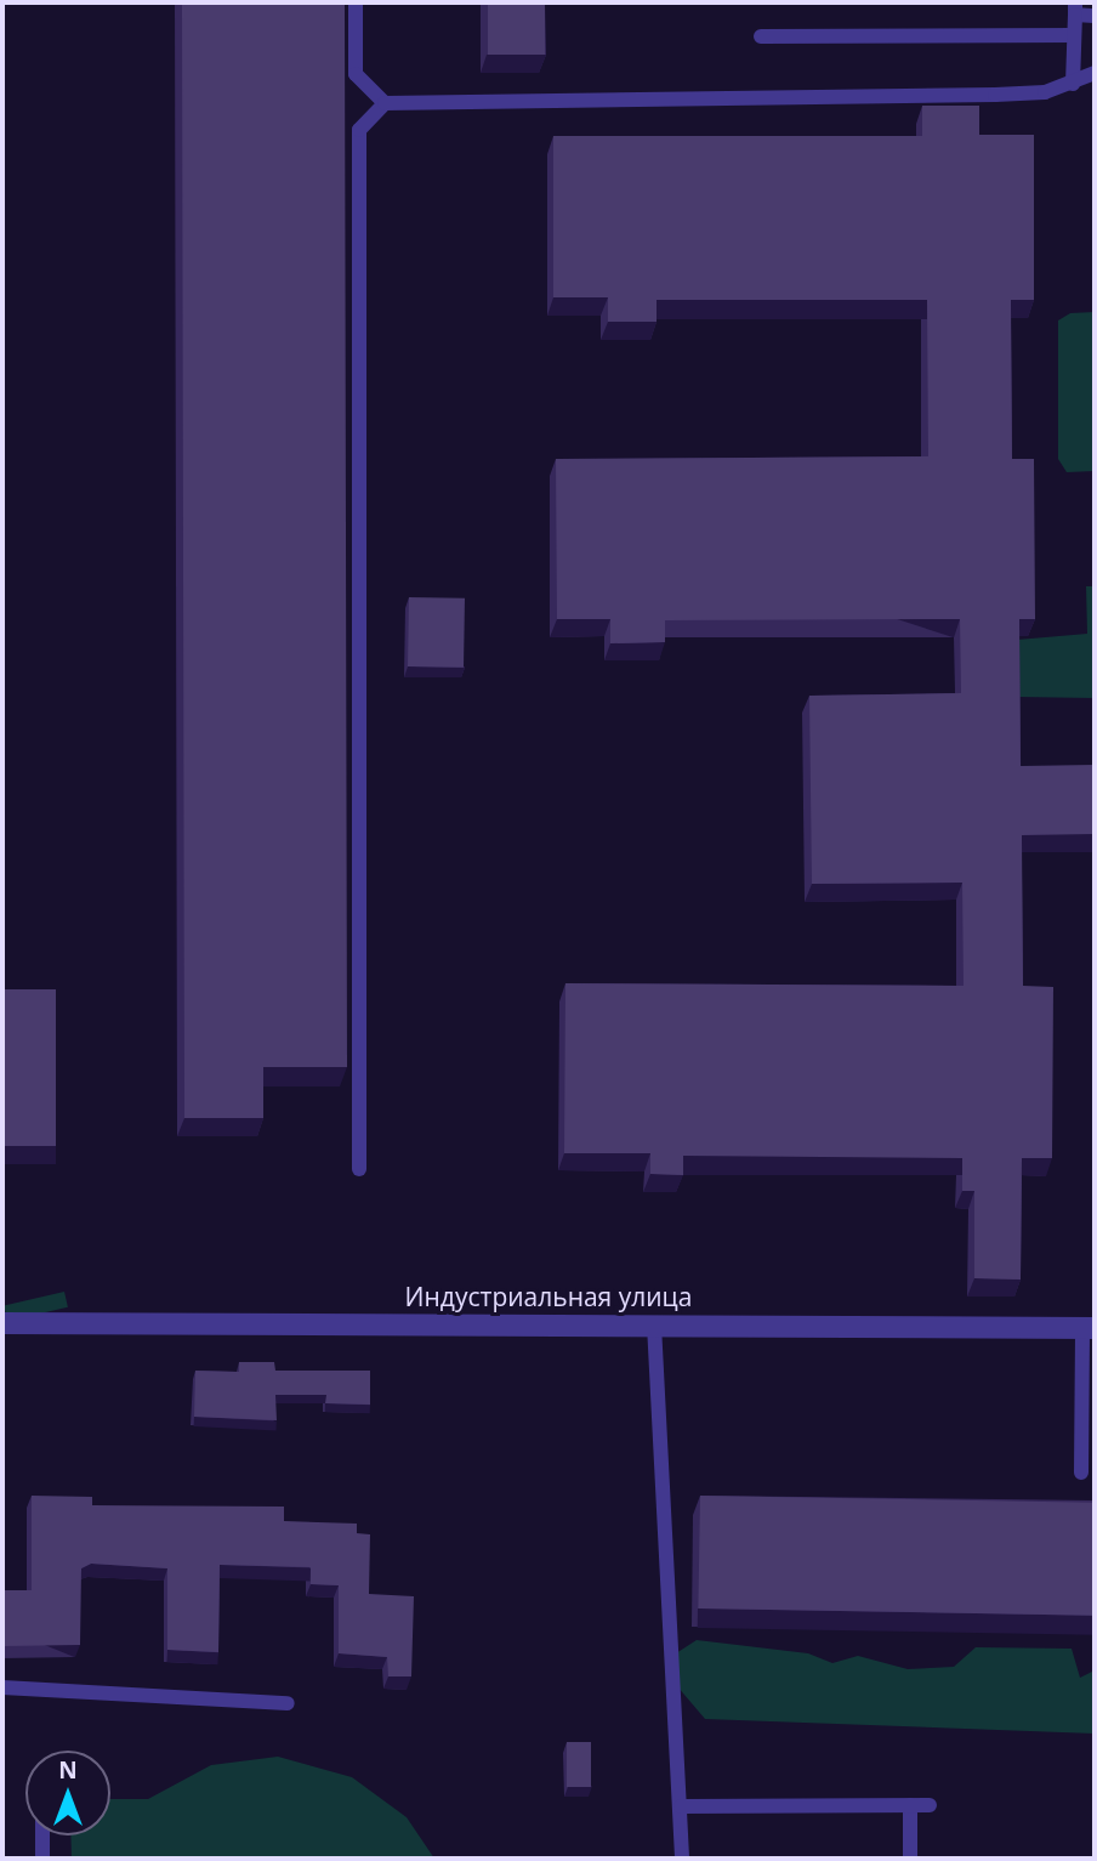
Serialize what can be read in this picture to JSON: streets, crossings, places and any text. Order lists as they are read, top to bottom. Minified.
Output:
{"streets":{"street":["Индустриальная улица"]},"north":"top"}
